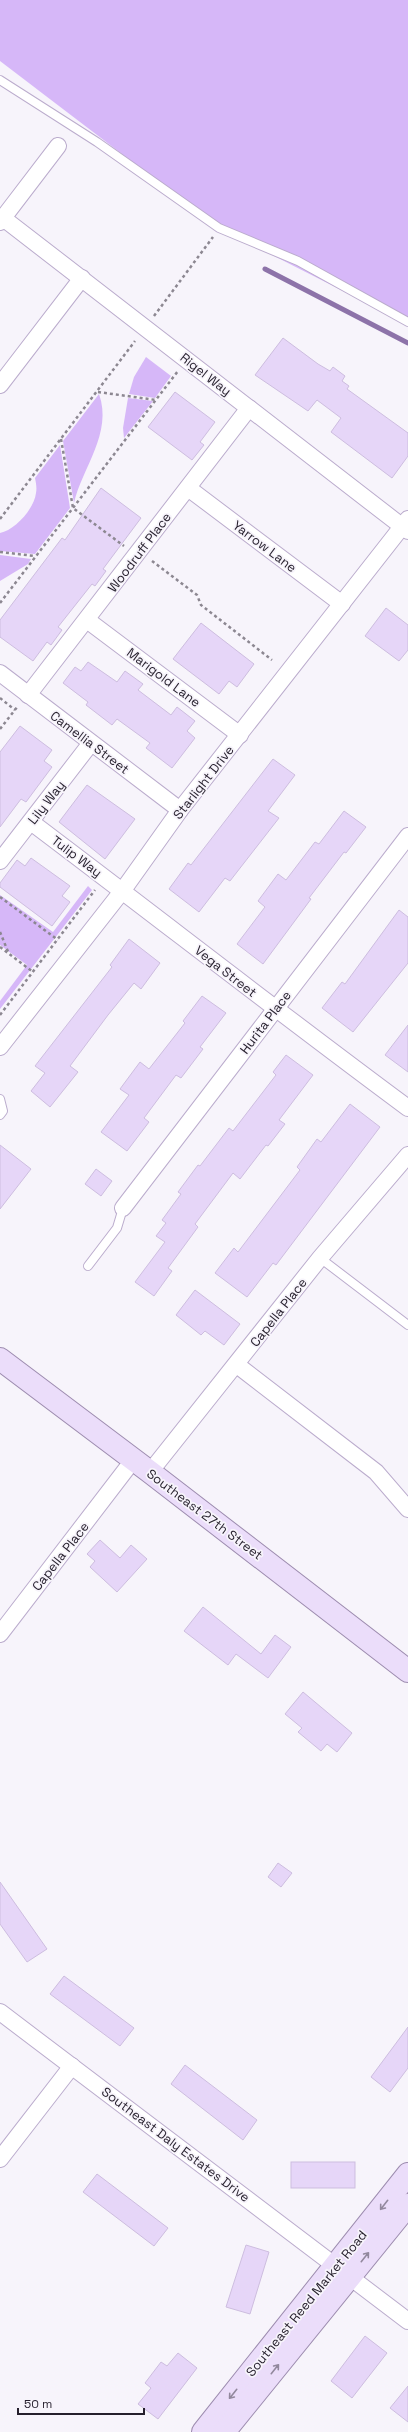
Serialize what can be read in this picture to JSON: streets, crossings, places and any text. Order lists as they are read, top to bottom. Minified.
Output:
{"streets":{"main road":["Southeast 27th Street","Southeast Reed Market Road"],"street":["Rigel Way","Yarrow Lane","Woodruff Place","Marigold Lane","Camellia Street","Starlight Drive","Lily Way","Tulip Way","Vega Street","Hurita Place","Capella Place","Southeast Daly Estates Drive"]},"crossings":[["Rigel Way","Woodruff Place"],["Rigel Way","Starlight Drive"],["Yarrow Lane","Woodruff Place"],["Yarrow Lane","Starlight Drive"],["Woodruff Place","Marigold Lane"],["Woodruff Place","Camellia Street"],["Marigold Lane","Starlight Drive"],["Camellia Street","Starlight Drive"],["Camellia Street","Lily Way"],["Starlight Drive","Tulip Way"],["Starlight Drive","Vega Street"],["Lily Way","Tulip Way"],["Tulip Way","Vega Street"],["Vega Street","Hurita Place"],["Capella Place","Southeast 27th Street"],["Southeast Daly Estates Drive","Southeast Reed Market Road"]],"scale_bar":"50 m"}
